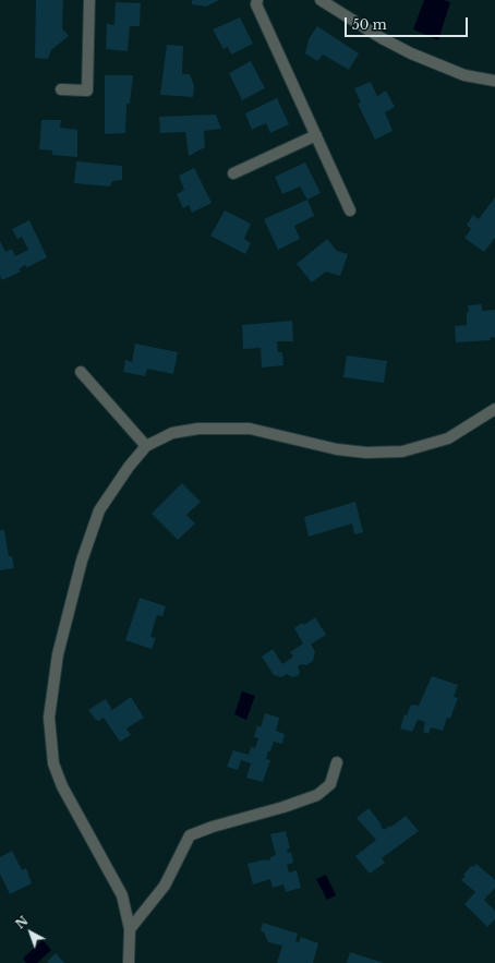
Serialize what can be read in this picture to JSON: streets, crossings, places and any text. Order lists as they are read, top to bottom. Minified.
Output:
{"scale_bar":"50 m","north":"top left"}
